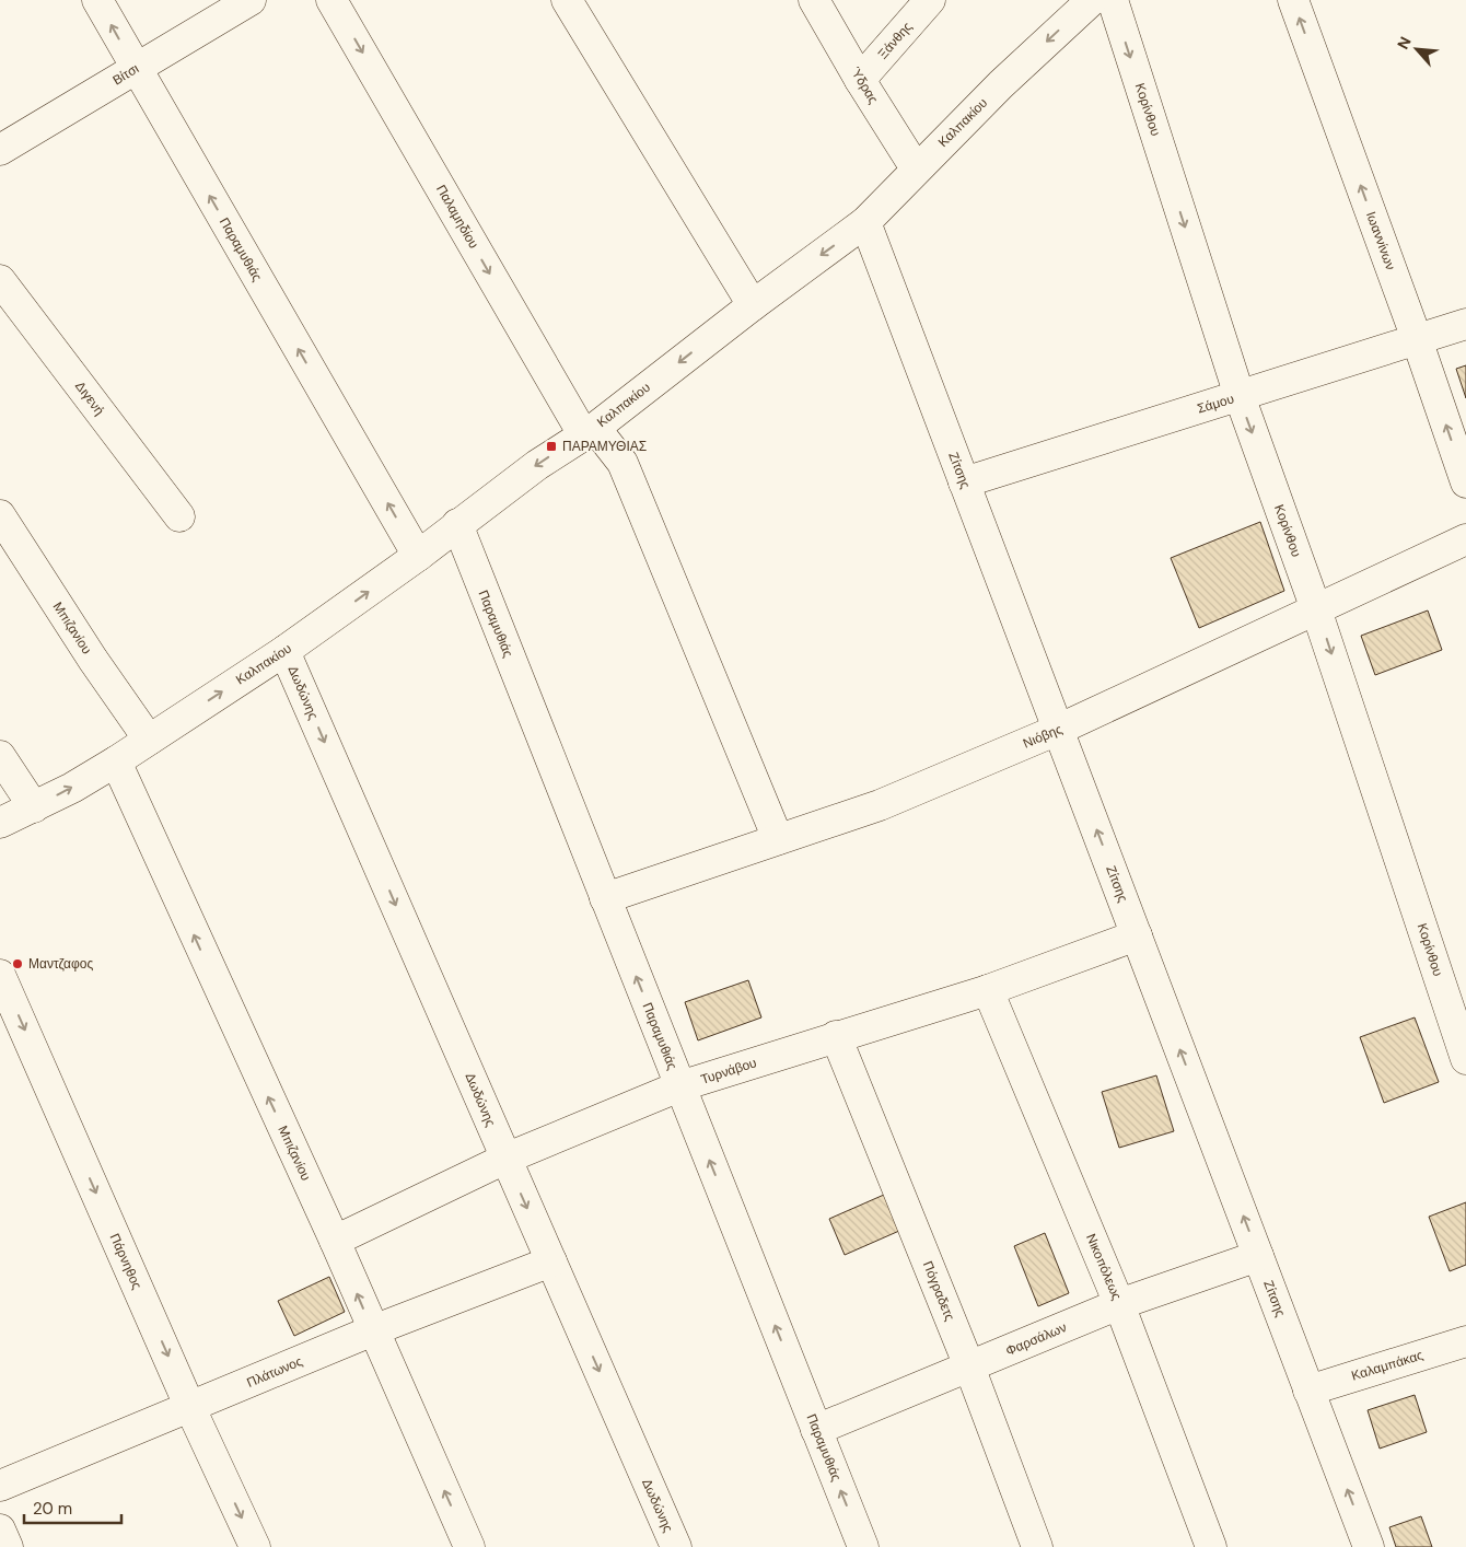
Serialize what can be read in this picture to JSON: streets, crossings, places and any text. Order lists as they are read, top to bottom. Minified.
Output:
{"streets":{"street":["Ξάνθης","Βίτσι","Ύδρας","Κορίνθου","Καλπακίου","Παλαμηδίου","Ιωαννίνων","Παραμυθιάς","Διγενή","Σάμου","Ζίτσης","Μπιζανίου","Δωδώνης","Νιόβης","Τυρνάβου","Πάρνηθος","Nικοπόλεως","Πόγραδετς","Φαρσάλων","Καλαμπάκας","Πλάτωνος"]},"crossings":[["Ξάνθης","Ύδρας"],["Βίτσι","Παραμυθιάς"],["Ύδρας","Καλπακίου"],["Κορίνθου","Σάμου"],["Κορίνθου","Νιόβης"],["Καλπακίου","Παλαμηδίου"],["Καλπακίου","Παραμυθιάς"],["Καλπακίου","Ζίτσης"],["Καλπακίου","Μπιζανίου"],["Καλπακίου","Δωδώνης"],["Παλαμηδίου","Νιόβης"],["Ιωαννίνων","Σάμου"],["Παραμυθιάς","Νιόβης"],["Παραμυθιάς","Τυρνάβου"],["Παραμυθιάς","Φαρσάλων"],["Σάμου","Ζίτσης"],["Ζίτσης","Νιόβης"],["Ζίτσης","Τυρνάβου"],["Ζίτσης","Φαρσάλων"],["Ζίτσης","Καλαμπάκας"],["Μπιζανίου","Τυρνάβου"],["Μπιζανίου","Πλάτωνος"],["Δωδώνης","Τυρνάβου"],["Δωδώνης","Πλάτωνος"],["Τυρνάβου","Nικοπόλεως"],["Τυρνάβου","Πόγραδετς"],["Πάρνηθος","Πλάτωνος"],["Nικοπόλεως","Φαρσάλων"],["Πόγραδετς","Φαρσάλων"]],"one_way":["Κορίνθου","Ιωαννίνων","Παραμυθιάς","Ζίτσης","Μπιζανίου","Δωδώνης","Πάρνηθος"],"places":{"transit":["ΠΑΡΑΜΥΘΙΑΣ"],"other":["Μαντζαφος"]},"scale_bar":"20 m","north":"top left"}
